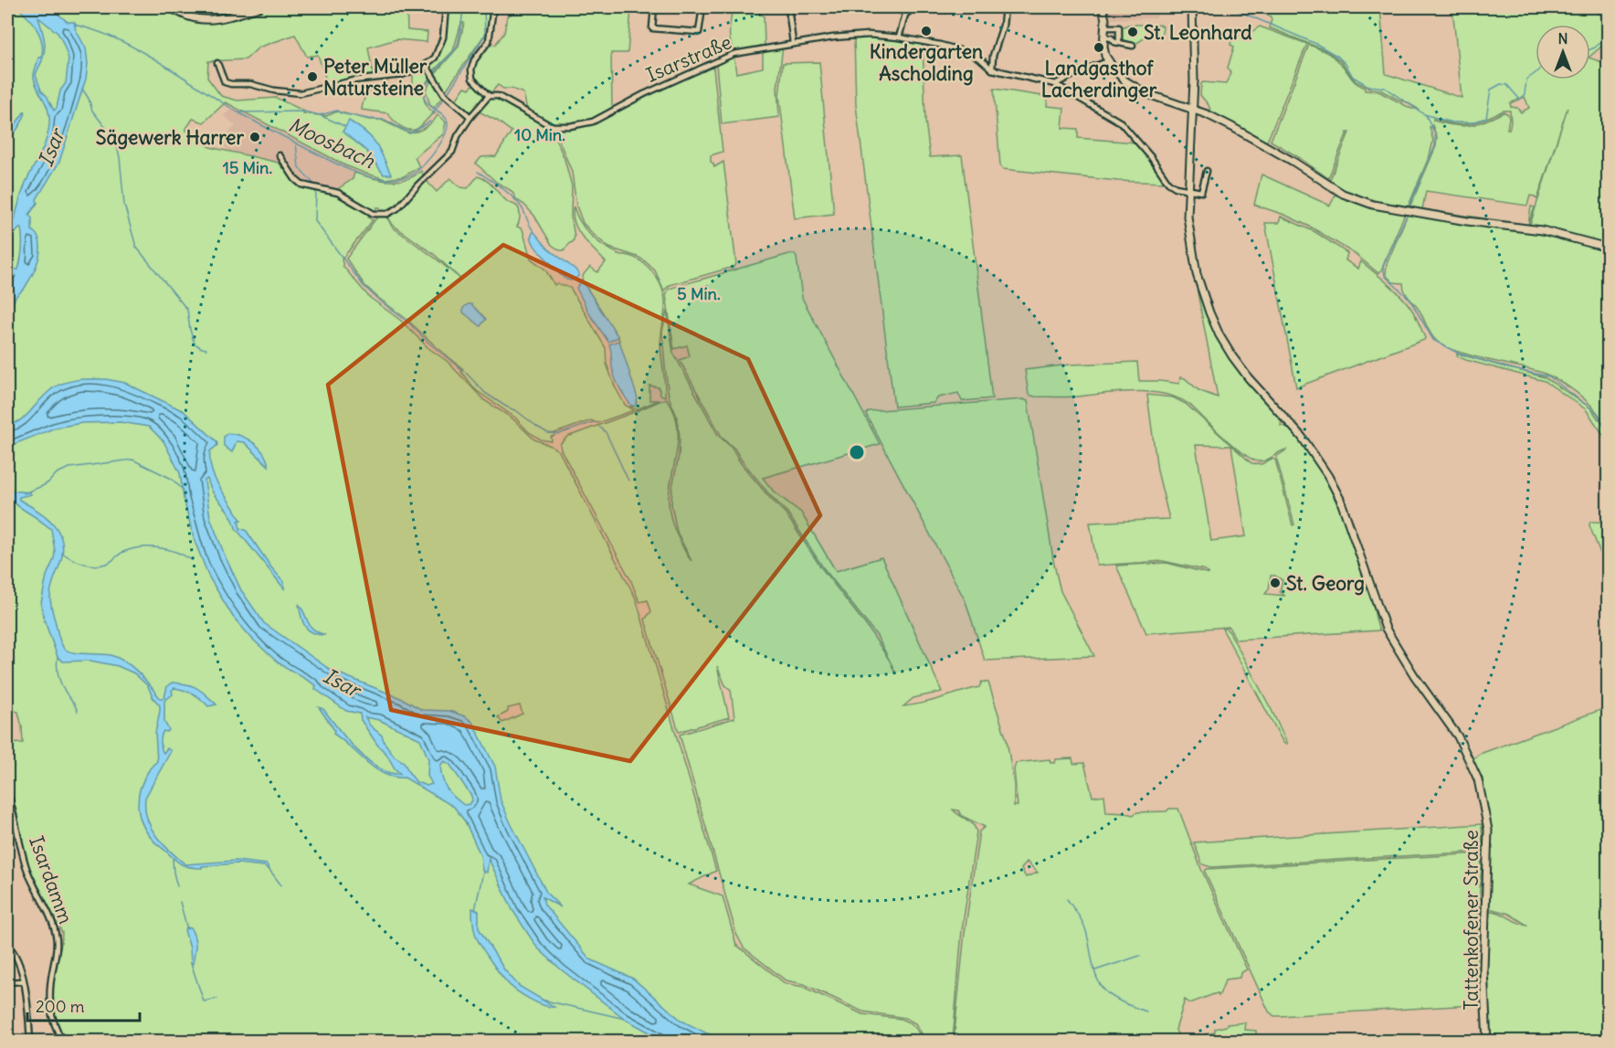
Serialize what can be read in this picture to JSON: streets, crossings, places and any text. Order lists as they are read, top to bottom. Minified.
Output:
{"streets":{"main road":["Tattenkofener Straße"],"street":["Isarstraße","Isardamm"]},"water":["Moosbach","Isar"],"places":["Kindergarten Ascholding","St. Leonhard","Landgasthof Lacherdinger","Peter Müller Natursteine","Sägewerk Harrer","St. Georg"],"scale_bar":"200 m","north":"top","rings":["10 Min.","15 Min.","5 Min."]}
